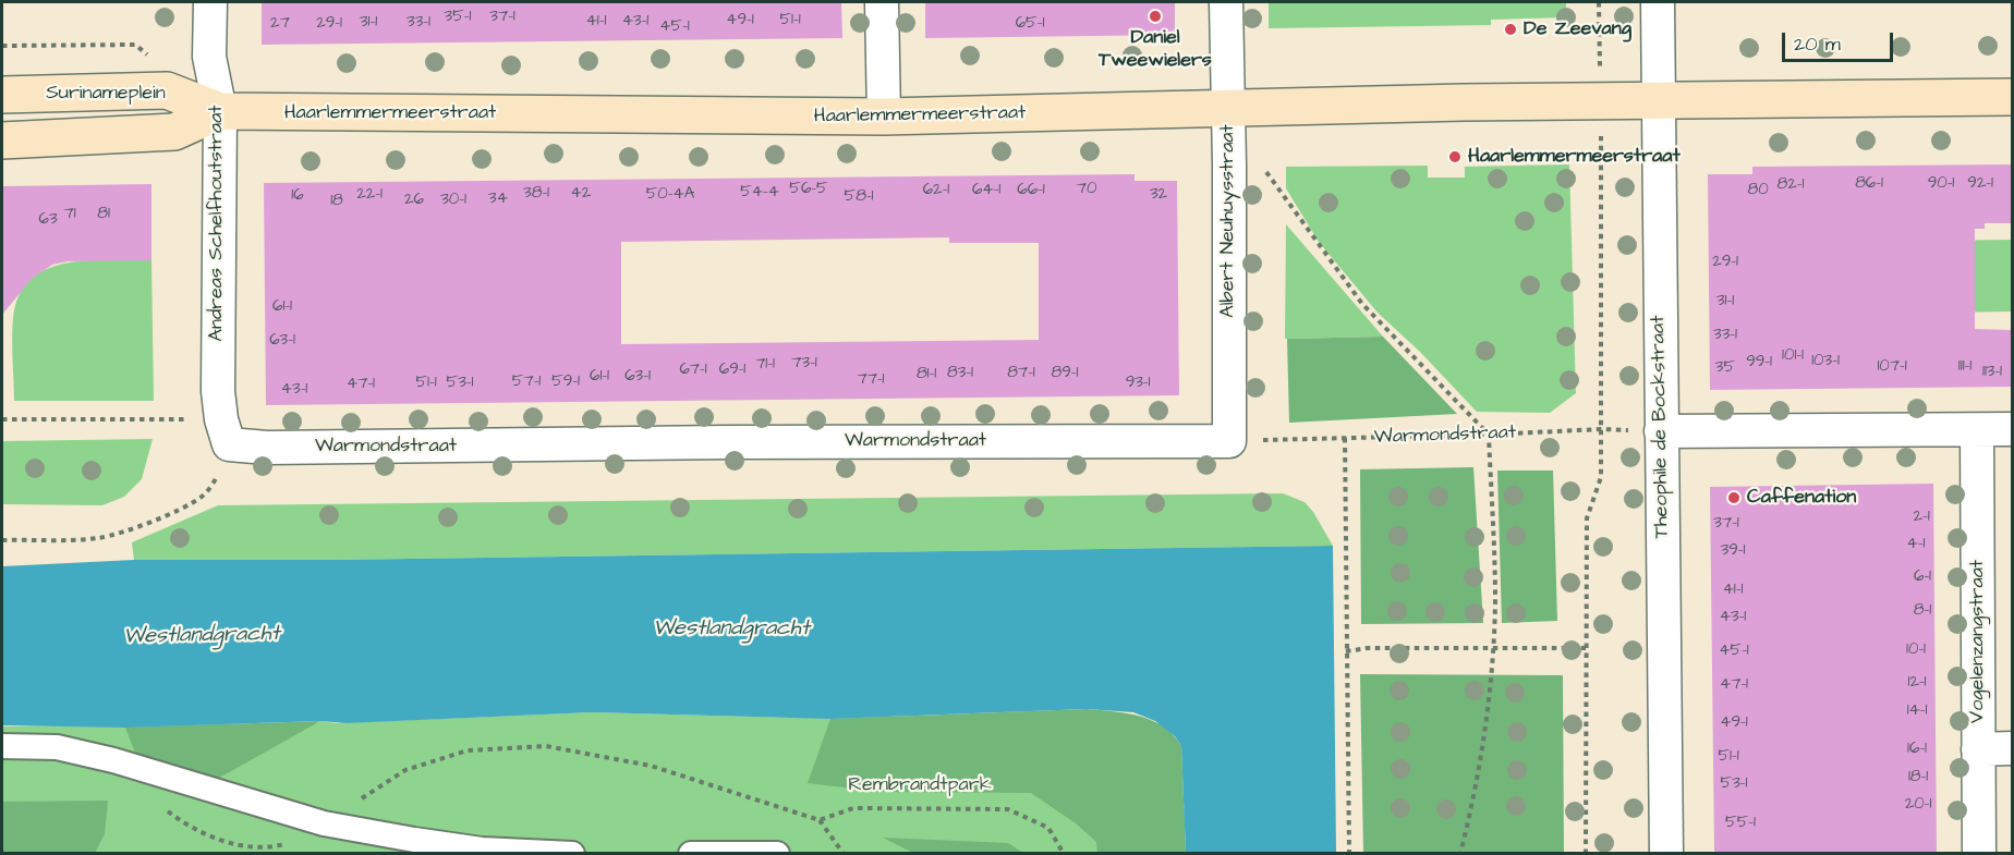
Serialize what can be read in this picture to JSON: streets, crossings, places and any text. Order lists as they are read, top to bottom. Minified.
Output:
{"streets":{"main road":["Surinameplein","Haarlemmermeerstraat"],"street":["Albert Neuhuysstraat","Andreas Schelfhoutstraat","Theophile de Bockstraat","Warmondstraat","Vogelenzangstraat"]},"crossings":[["Surinameplein","Haarlemmermeerstraat"],["Surinameplein","Andreas Schelfhoutstraat"],["Haarlemmermeerstraat","Albert Neuhuysstraat"],["Haarlemmermeerstraat","Andreas Schelfhoutstraat"],["Haarlemmermeerstraat","Theophile de Bockstraat"],["Albert Neuhuysstraat","Warmondstraat"],["Andreas Schelfhoutstraat","Warmondstraat"]],"water":["Westlandgracht"],"parks":["Rembrandtpark"],"places":["Daniel Tweewielers","De Zeevang","Haarlemmermeerstraat","Caffenation"],"house_numbers":["35-1","37-1","49-1","51-1","41-1","43-1","31-1","33-1","27","29-1","65-1","45-1","86-1","90-1","92-1","82-1","56-5","70","62-1","64-1","66-1","80","54-4","38-1","42","22-1","50-4A","32","16","58-1","34","26","30-1","18","71","81","63","29-1","31-1","61-1","33-1","63-1","101-1","103-1","99-1","73-1","71-1","107-1","111-1","35","67-1","69-1","113-1","83-1","87-1","89-1","81-1","61-1","63-1","77-1","57-1","59-1","51-1","53-1","93-1","47-1","43-1","2-1","37-1","4-1","39-1","6-1","41-1","8-1","43-1","10-1","45-1","12-1","47-1","14-1","49-1","16-1","51-1","18-1","53-1","20-1","55-1"],"scale_bar":"20 m"}
